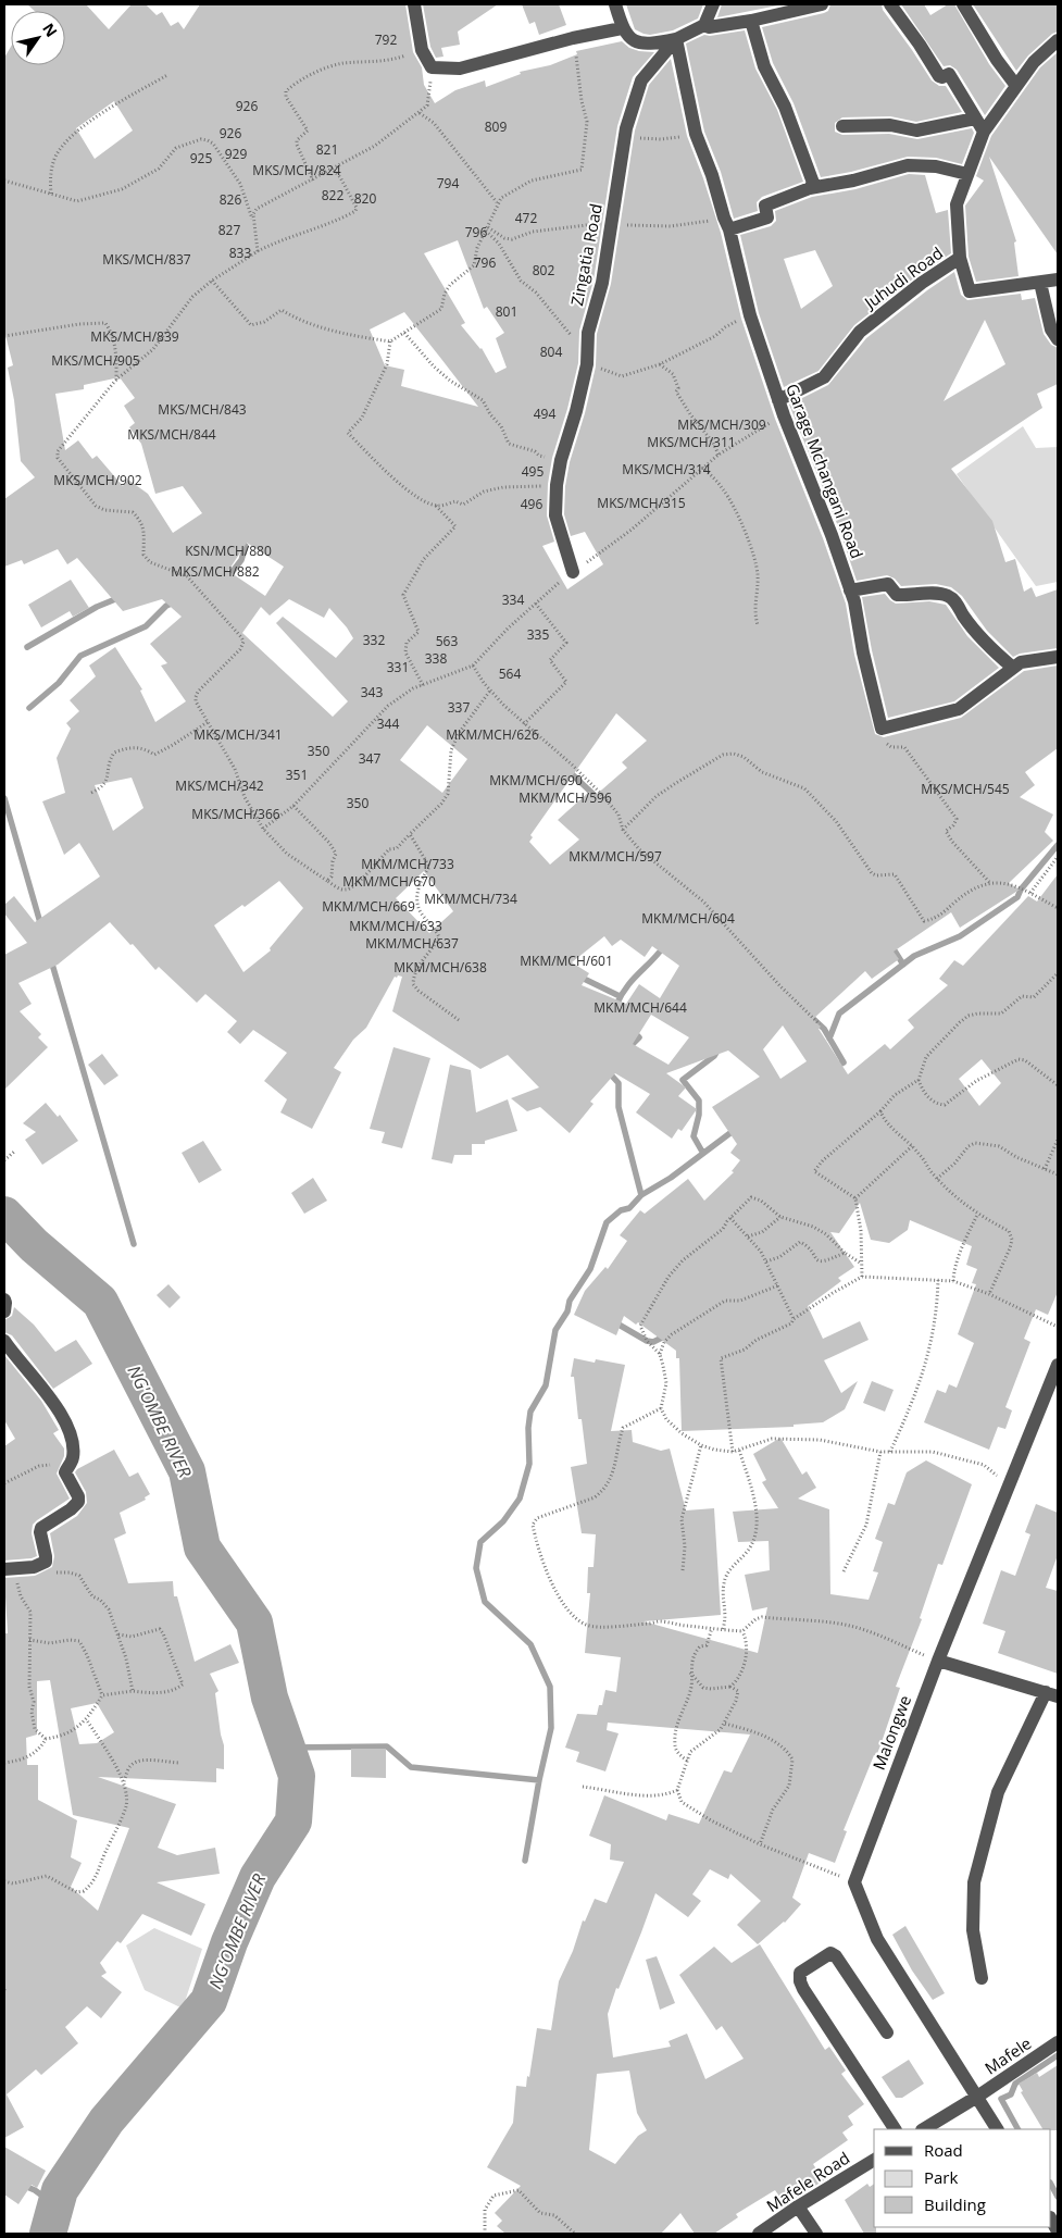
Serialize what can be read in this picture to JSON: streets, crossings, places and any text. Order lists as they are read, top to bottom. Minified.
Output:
{"streets":{"street":["Zingatia Road","Juhudi Road","Garage Mchangani Road","Malongwe","Mafele","Mafele Road"]},"crossings":[["Zingatia Road","Garage Mchangani Road"],["Juhudi Road","Garage Mchangani Road"]],"water":["NG'OMBE RIVER"],"house_numbers":["792","926","809","926","821","929","925","MKS/MCH/824","794","822","820","826","472","827","796","833","MKS/MCH/837","796","802","801","MKS/MCH/839","804","MKS/MCH/905","MKS/MCH/843","494","MKS/MCH/309","MKS/MCH/844","MKS/MCH/311","MKS/MCH/314","495","MKS/MCH/902","MKS/MCH/315","496","KSN/MCH/880","MKS/MCH/882","334","335","332","563","338","331","564","343","337","344","MKS/MCH/341","MKM/MCH/626","350","347","351","MKM/MCH/690","MKS/MCH/342","MKS/MCH/545","MKM/MCH/596","350","MKS/MCH/366","MKM/MCH/597","MKM/MCH/733","MKM/MCH/670","MKM/MCH/734","MKM/MCH/669","MKM/MCH/604","MKM/MCH/633","MKM/MCH/637","MKM/MCH/601","MKM/MCH/638","MKM/MCH/644"],"legend":["Road","Park","Building"],"north":"top right"}
